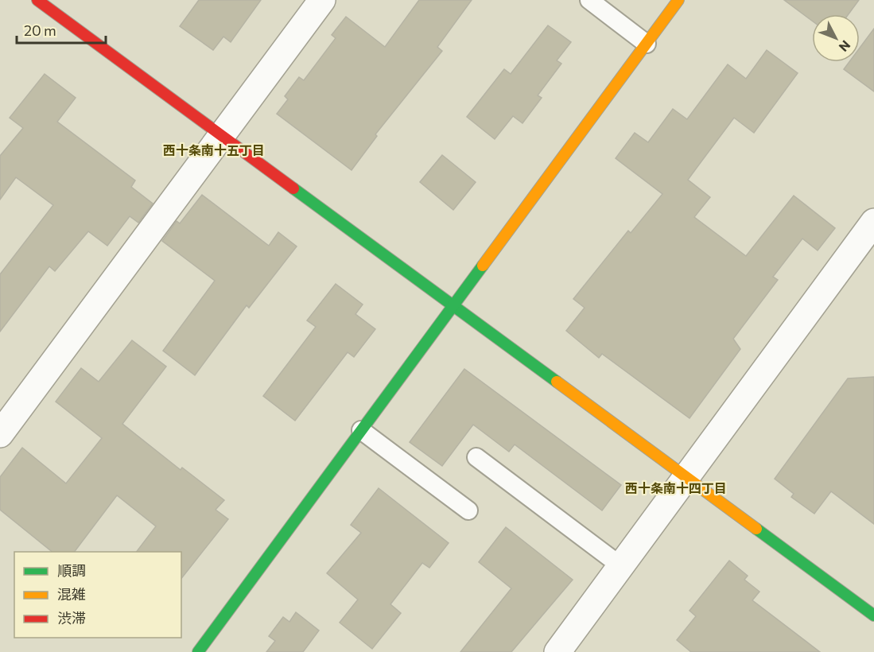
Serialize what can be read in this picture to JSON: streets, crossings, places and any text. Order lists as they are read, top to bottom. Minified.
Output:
{"districts":["西十条南十五丁目","西十条南十四丁目"],"legend":["順調","混雑","渋滞"],"scale_bar":"20 m","north":"bottom right"}
